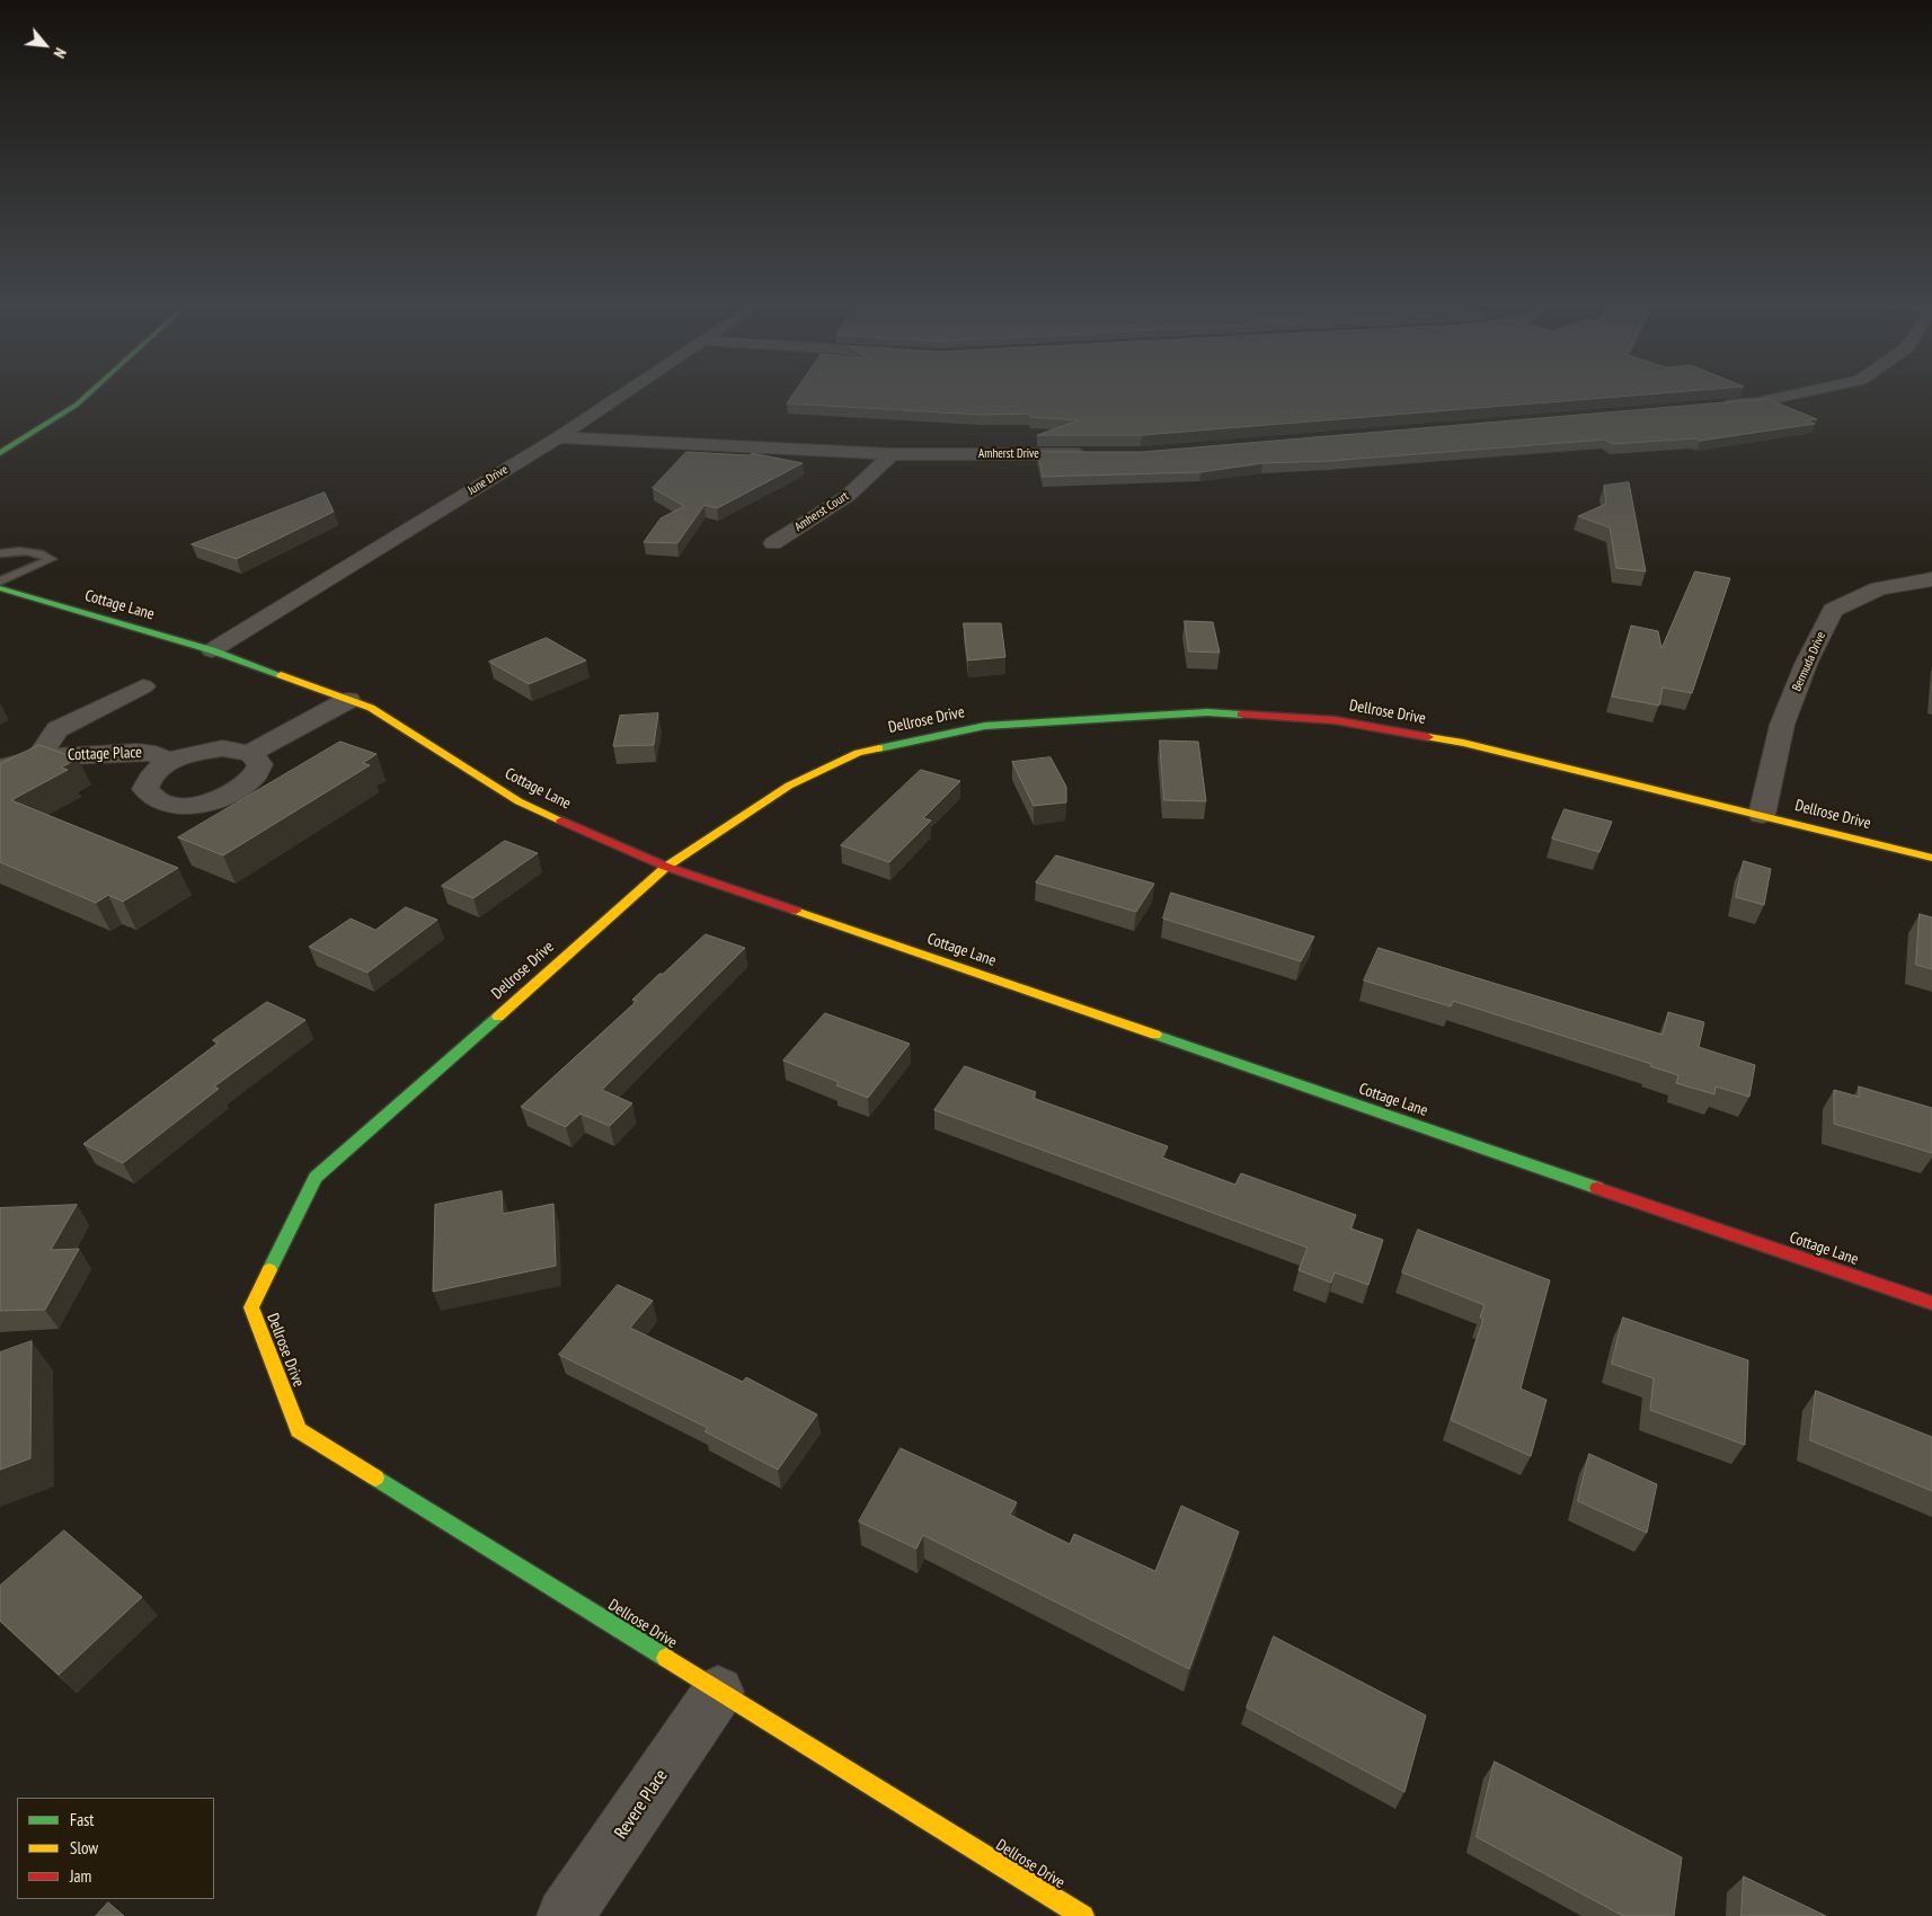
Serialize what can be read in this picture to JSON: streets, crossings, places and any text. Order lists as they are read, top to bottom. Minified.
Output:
{"streets":{"street":["Amherst Drive","June Drive","Amherst Court","Cottage Lane","Bermuda Drive","Dellrose Drive","Cottage Place","Revere Place"]},"crossings":[["Amherst Drive","June Drive"],["Amherst Drive","Amherst Court"],["June Drive","Cottage Lane"],["Cottage Lane","Dellrose Drive"],["Bermuda Drive","Dellrose Drive"],["Dellrose Drive","Revere Place"]],"legend":["Fast","Slow","Jam"],"north":"bottom right"}
